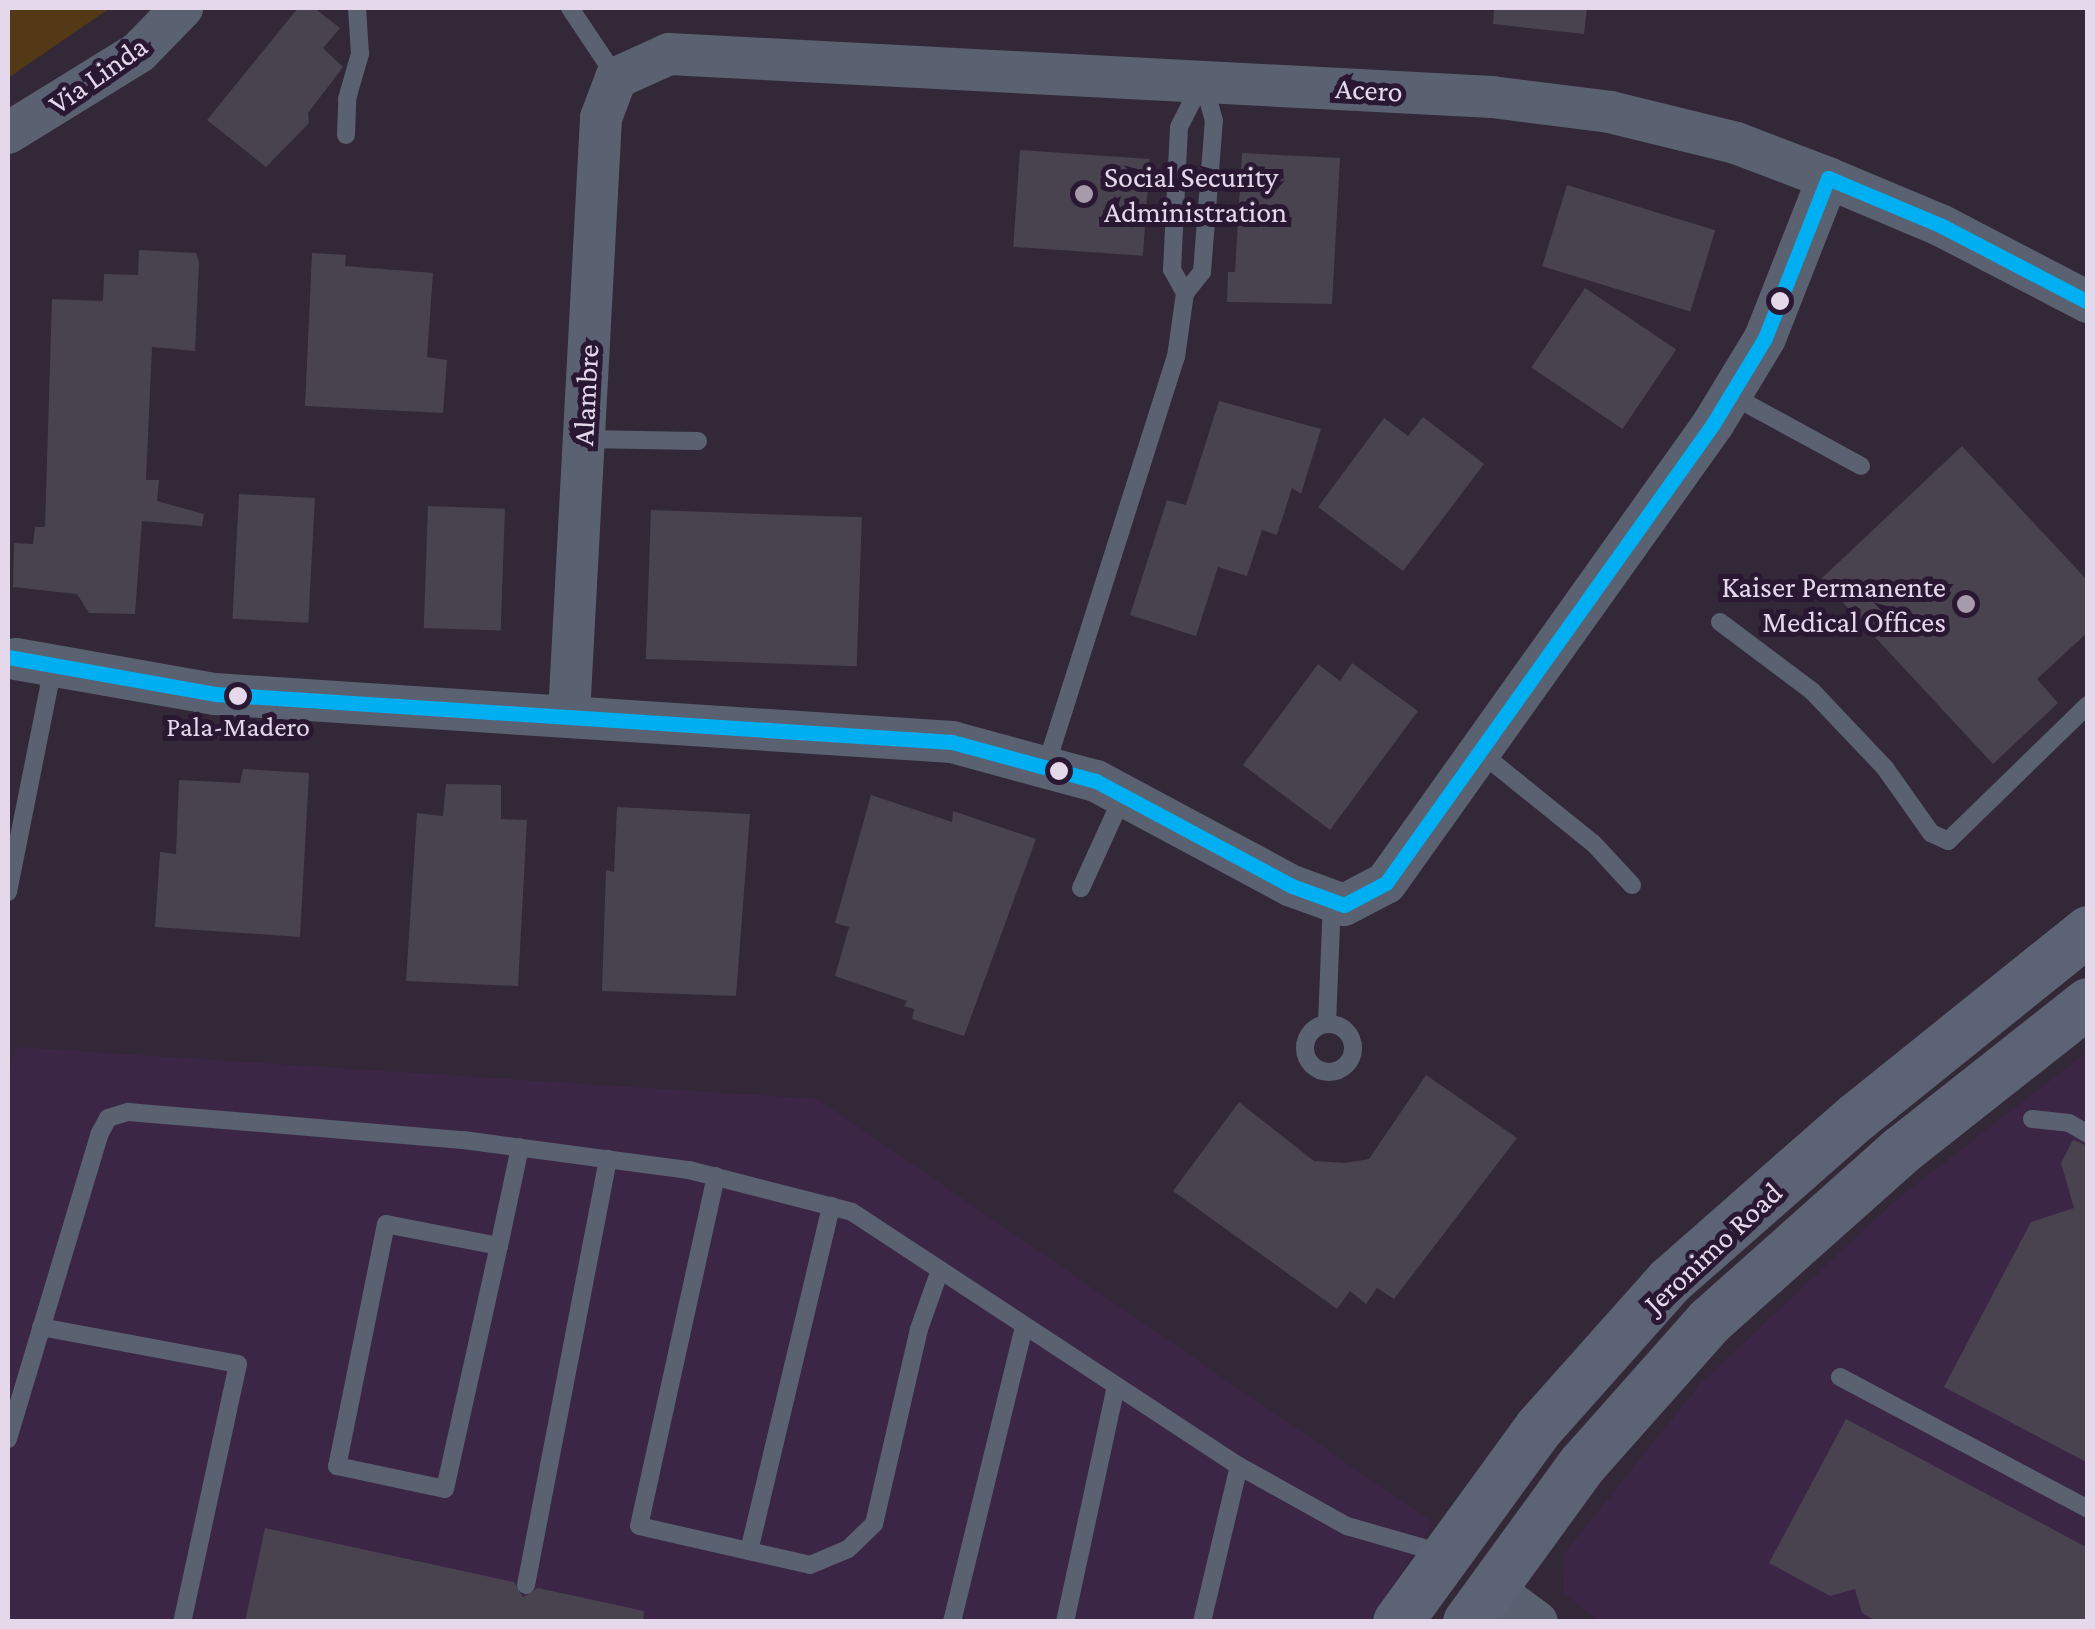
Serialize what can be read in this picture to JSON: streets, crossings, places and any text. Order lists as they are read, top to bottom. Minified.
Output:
{"streets":{"main road":["Jeronimo Road"],"street":["Via Linda","Acero","Alambre"]},"crossings":[["Acero","Alambre"]],"places":["Social Security Administration","Kaiser Permanente Medical Offices","Pala-Madero"]}
